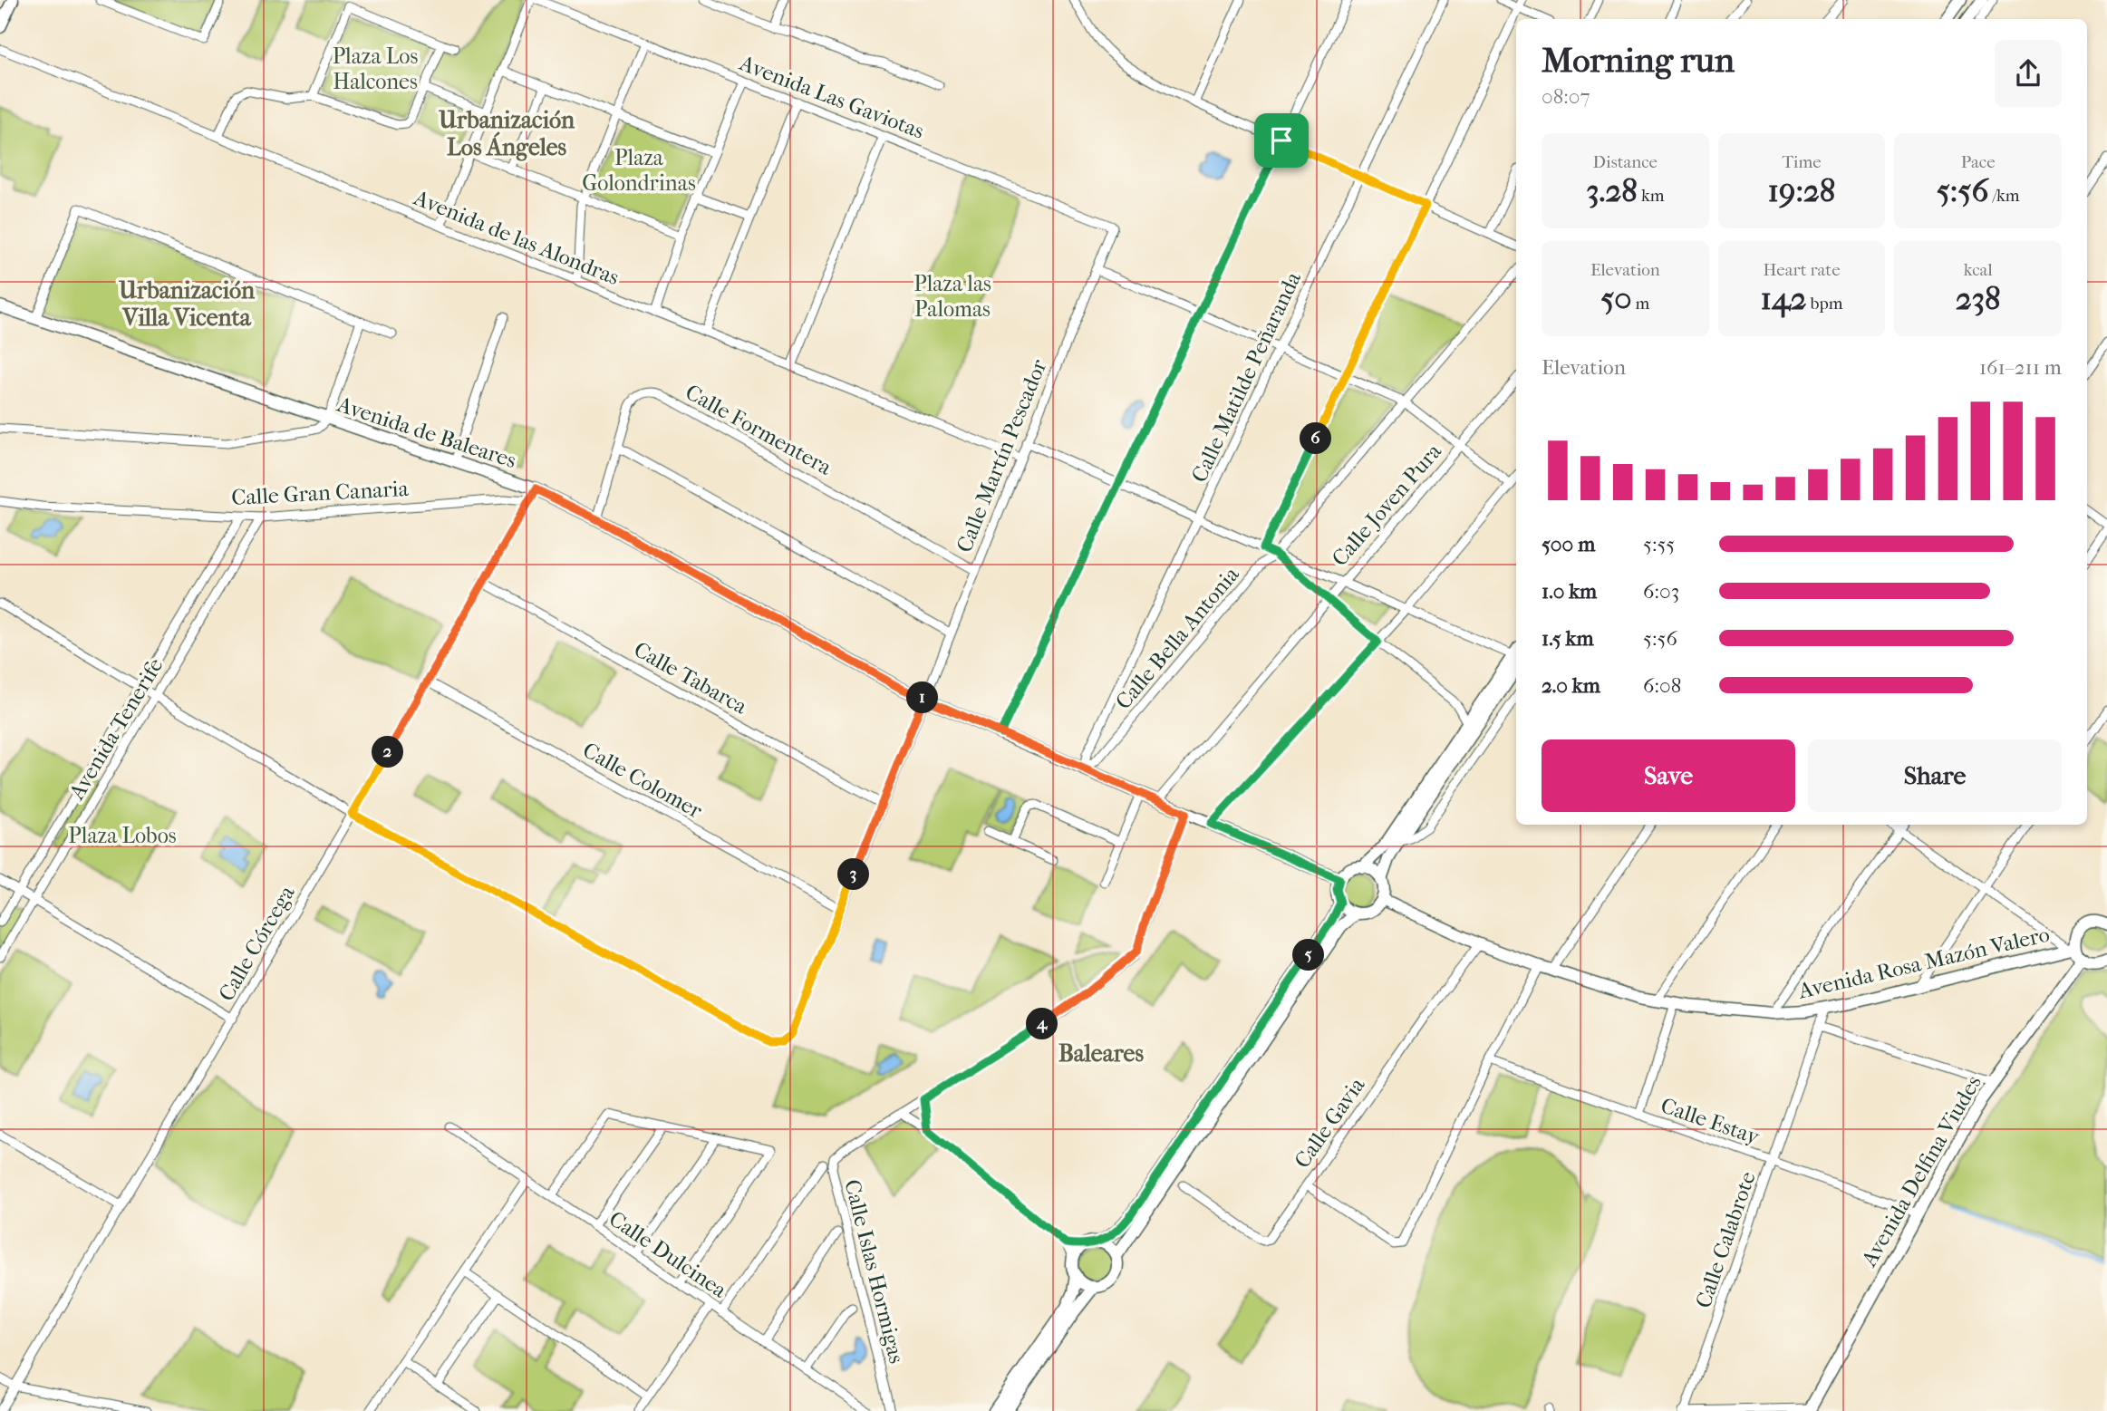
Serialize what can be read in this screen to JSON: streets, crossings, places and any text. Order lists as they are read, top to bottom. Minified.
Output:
{"streets":{"main road":["Avenida de Baleares","Avenida Rosa Mazón Valero","Avenida Delfina Viudes"],"street":["Avenida Las Gaviotas","Avenida de las Alondras","Calle Matilde Peñaranda","Calle Formentera","Calle Martín Pescador","Calle Gran Canaria","Calle Joven Pura","Calle Bella Antonia","Calle Tabarca","Avenida Tenerife","Calle Colomer","Calle Córcega","Calle Estay","Calle Gavia","Calle Calabrote","Calle Dulcinea","Calle Islas Hormigas"]},"crossings":[["Avenida Las Gaviotas","Calle Martín Pescador"],["Avenida de las Alondras","Calle Martín Pescador"],["Calle Matilde Peñaranda","Avenida de Baleares"],["Calle Matilde Peñaranda","Calle Bella Antonia"],["Calle Formentera","Avenida de Baleares"],["Calle Formentera","Calle Martín Pescador"],["Avenida de Baleares","Calle Martín Pescador"],["Avenida de Baleares","Calle Joven Pura"],["Avenida de Baleares","Calle Bella Antonia"],["Avenida de Baleares","Calle Córcega"],["Avenida de Baleares","Avenida Rosa Mazón Valero"],["Avenida de Baleares","Calle Islas Hormigas"],["Calle Martín Pescador","Calle Tabarca"],["Calle Martín Pescador","Avenida Tenerife"],["Calle Martín Pescador","Calle Colomer"],["Calle Martín Pescador","Calle Córcega"],["Calle Gran Canaria","Avenida Tenerife"],["Calle Gran Canaria","Calle Córcega"],["Calle Tabarca","Calle Córcega"],["Calle Colomer","Calle Córcega"],["Avenida Rosa Mazón Valero","Calle Gavia"],["Avenida Rosa Mazón Valero","Calle Calabrote"],["Calle Estay","Avenida Delfina Viudes"],["Calle Estay","Calle Calabrote"]],"districts":["Urbanización Los Ángeles","Urbanización Villa Vicenta","Baleares"],"parks":["Plaza Los Halcones","Plaza Golondrinas","Plaza las Palomas","Plaza Lobos"],"page":{"heading":["Morning run","08:07"],"stats":[["Distance","3.28 km"],["Time","19:28"],["Pace","5:56 /km"],["Elevation","50 m"],["Heart rate","142 bpm"],["kcal","238"]],"chart":["Elevation","161–211 m"],"pins":["6","1","2","3","5","4"],"list":[{"name":"500 m","note":"5:55"},{"name":"1.0 km","note":"6:03"},{"name":"1.5 km","note":"5:56"},{"name":"2.0 km","note":"6:08"}],"buttons":["Save","Share"]}}
